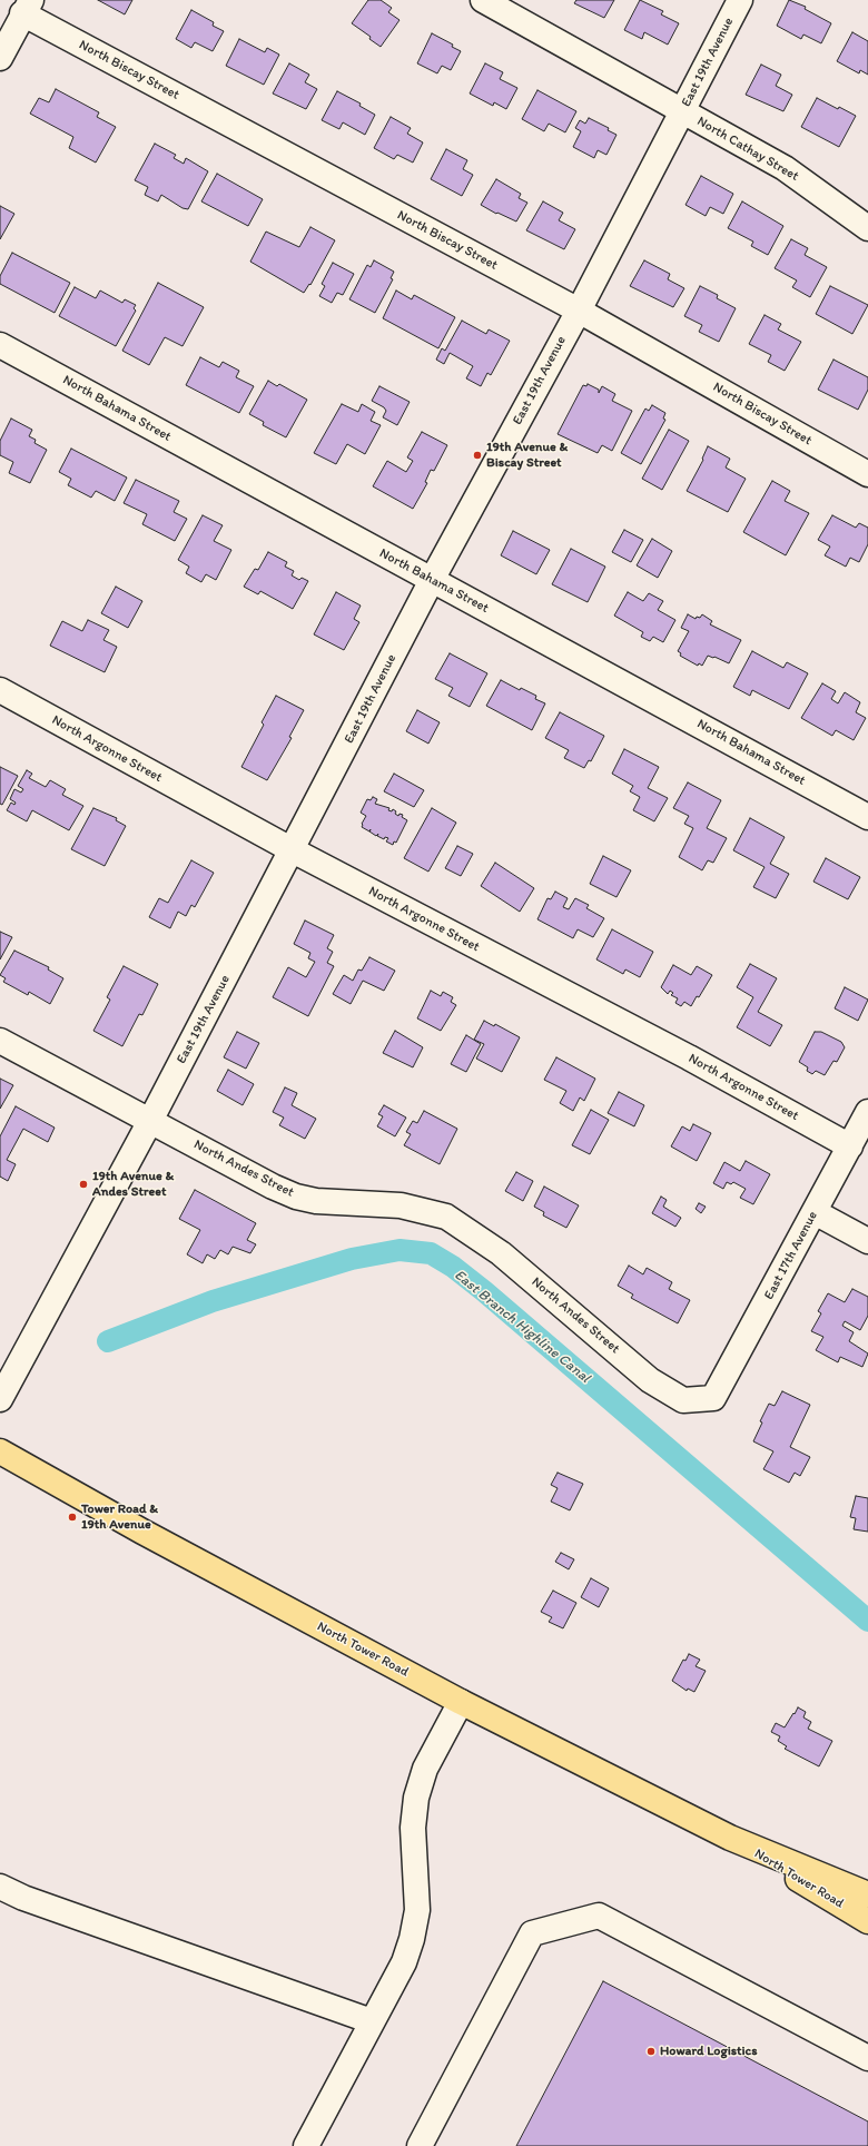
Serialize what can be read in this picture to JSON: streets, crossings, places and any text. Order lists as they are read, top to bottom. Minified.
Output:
{"streets":{"main road":["North Tower Road"],"street":["East 19th Avenue","North Biscay Street","North Cathay Street","North Bahama Street","North Argonne Street","North Andes Street","East 17th Avenue"]},"crossings":[["East 19th Avenue","North Biscay Street"],["East 19th Avenue","North Cathay Street"],["East 19th Avenue","North Bahama Street"],["East 19th Avenue","North Argonne Street"],["East 19th Avenue","North Andes Street"],["North Argonne Street","East 17th Avenue"],["North Andes Street","East 17th Avenue"]],"water":["East Branch Highline Canal"],"places":["19th Avenue & Biscay Street","19th Avenue & Andes Street","Tower Road & 19th Avenue","Howard Logistics"]}
